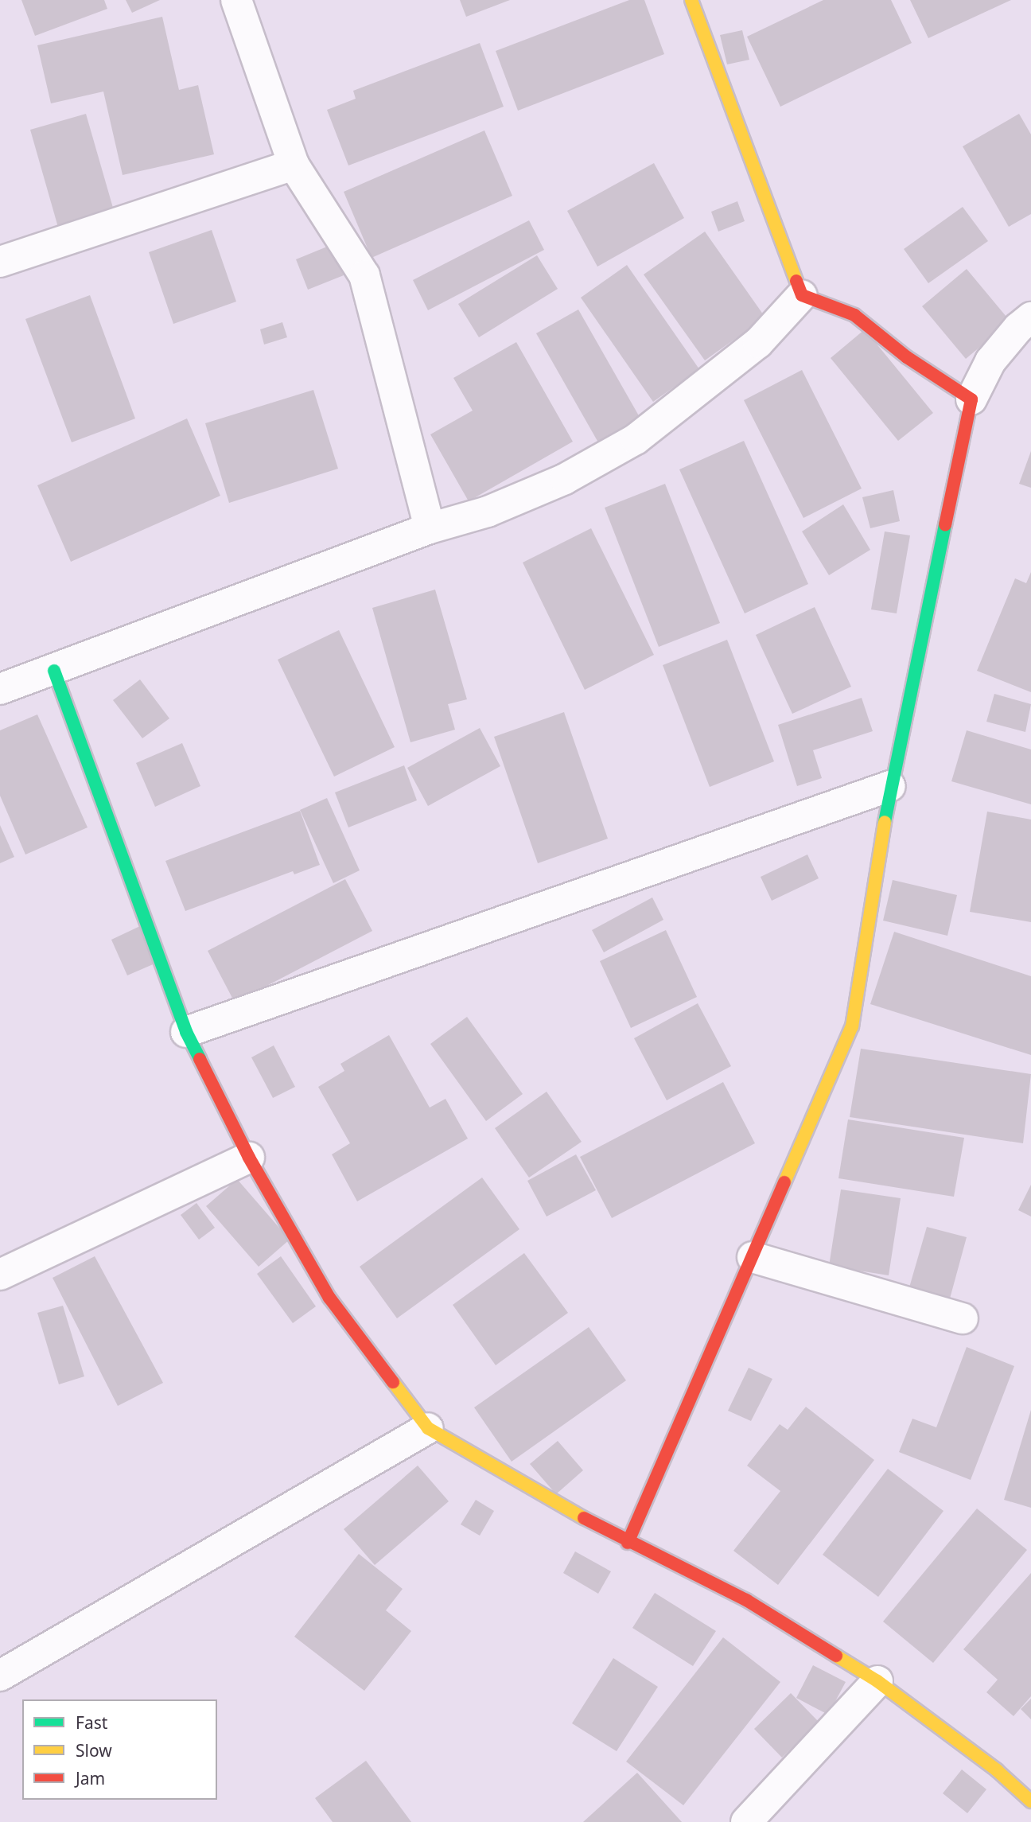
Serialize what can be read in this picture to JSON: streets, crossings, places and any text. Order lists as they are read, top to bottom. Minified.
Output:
{"legend":["Fast","Slow","Jam"]}
